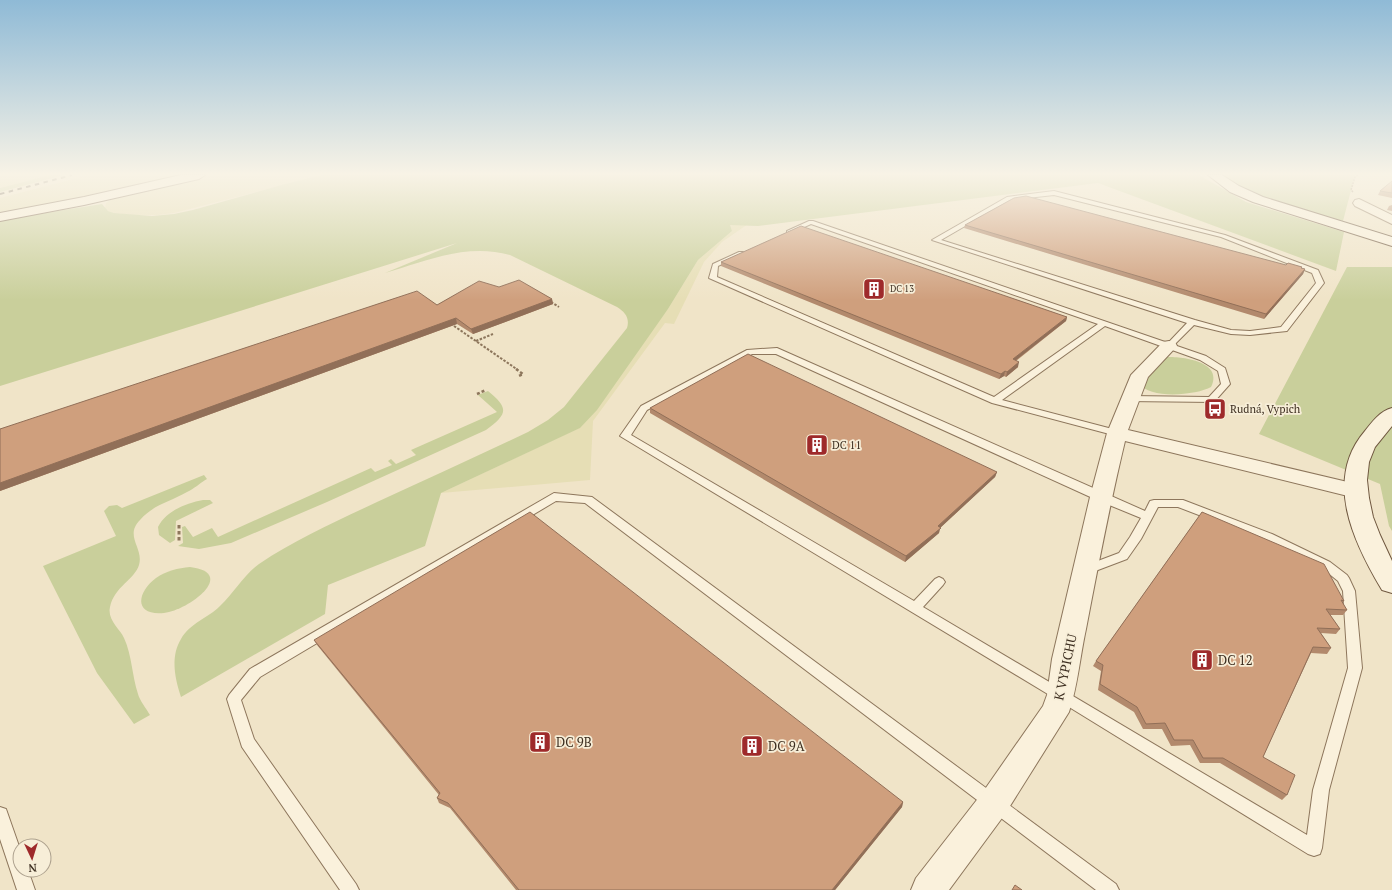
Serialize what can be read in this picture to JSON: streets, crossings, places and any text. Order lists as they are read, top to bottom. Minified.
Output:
{"streets":{"street":["K VYPICHU"]},"places":{"building":["DC 13","DC 11","DC 12","DC 9B","DC 9A"],"bus stop":["Rudná, Vypich"]},"north":"bottom"}
